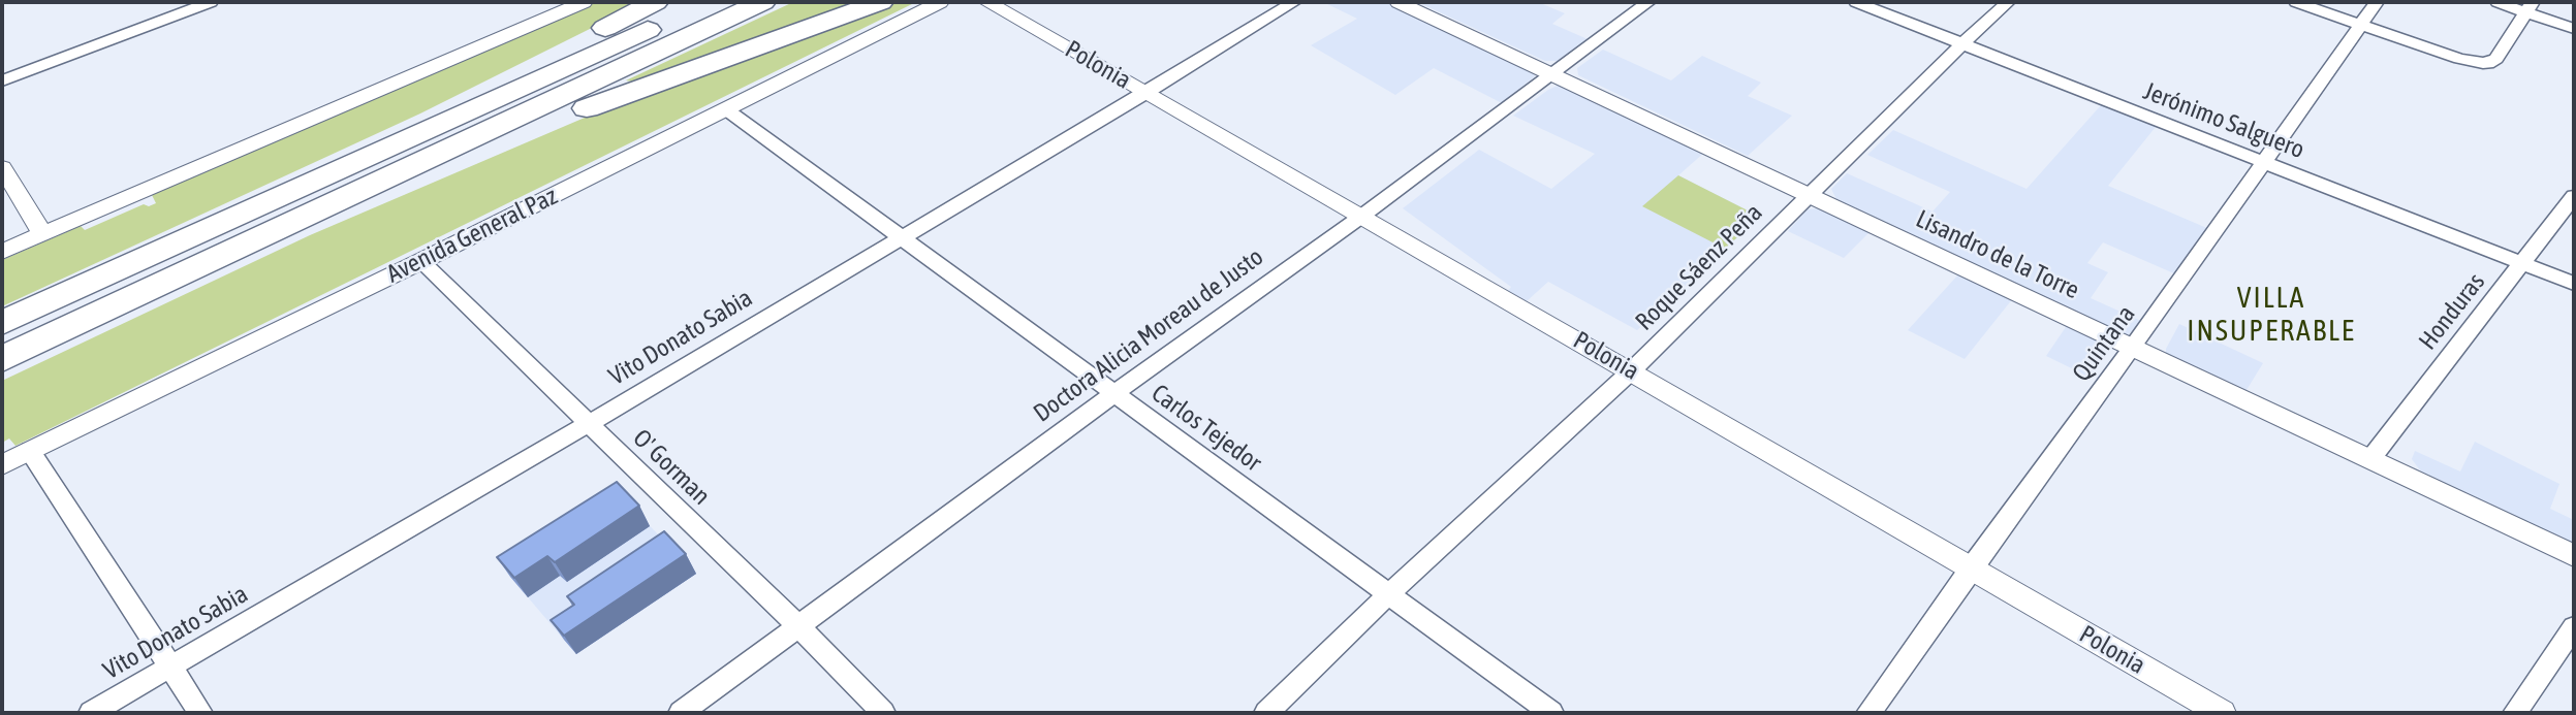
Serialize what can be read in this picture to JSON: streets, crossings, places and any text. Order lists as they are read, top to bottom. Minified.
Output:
{"streets":{"street":["Polonia","Jerónimo Salguero","Avenida General Paz","Lisandro de la Torre","Roque Sáenz Peña","Honduras","Doctora Alicia Moreau de Justo","Vito Donato Sabia","Quintana","Carlos Tejedor","O' Gorman"]},"crossings":[["Polonia","Roque Sáenz Peña"],["Polonia","Doctora Alicia Moreau de Justo"],["Polonia","Vito Donato Sabia"],["Polonia","Quintana"],["Jerónimo Salguero","Roque Sáenz Peña"],["Jerónimo Salguero","Honduras"],["Jerónimo Salguero","Quintana"],["Avenida General Paz","Carlos Tejedor"],["Avenida General Paz","O' Gorman"],["Lisandro de la Torre","Roque Sáenz Peña"],["Lisandro de la Torre","Honduras"],["Lisandro de la Torre","Doctora Alicia Moreau de Justo"],["Lisandro de la Torre","Quintana"],["Roque Sáenz Peña","Carlos Tejedor"],["Doctora Alicia Moreau de Justo","Carlos Tejedor"],["Doctora Alicia Moreau de Justo","O' Gorman"],["Vito Donato Sabia","Carlos Tejedor"],["Vito Donato Sabia","O' Gorman"]],"districts":["VILLA INSUPERABLE"]}
